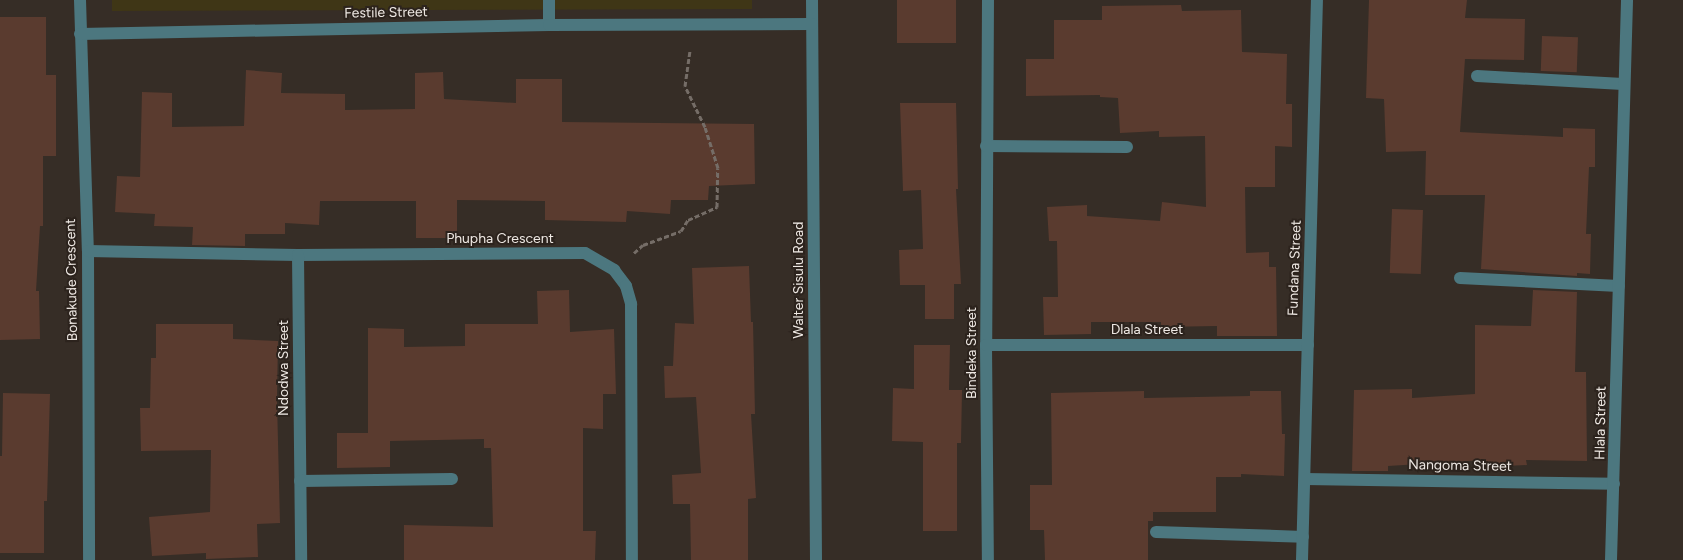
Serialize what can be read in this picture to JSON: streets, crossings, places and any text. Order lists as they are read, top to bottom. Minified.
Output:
{"streets":{"street":["Festile Street","Phupha Crescent","Fundana Street","Bonakude Crescent","Walter Sisulu Road","Dlala Street","Bindeka Street","Ndodwa Street","Hlala Street","Nangoma Street"]},"crossings":[["Festile Street","Bonakude Crescent"],["Festile Street","Walter Sisulu Road"],["Phupha Crescent","Bonakude Crescent"],["Phupha Crescent","Ndodwa Street"],["Fundana Street","Dlala Street"],["Fundana Street","Nangoma Street"],["Dlala Street","Bindeka Street"],["Hlala Street","Nangoma Street"]]}
